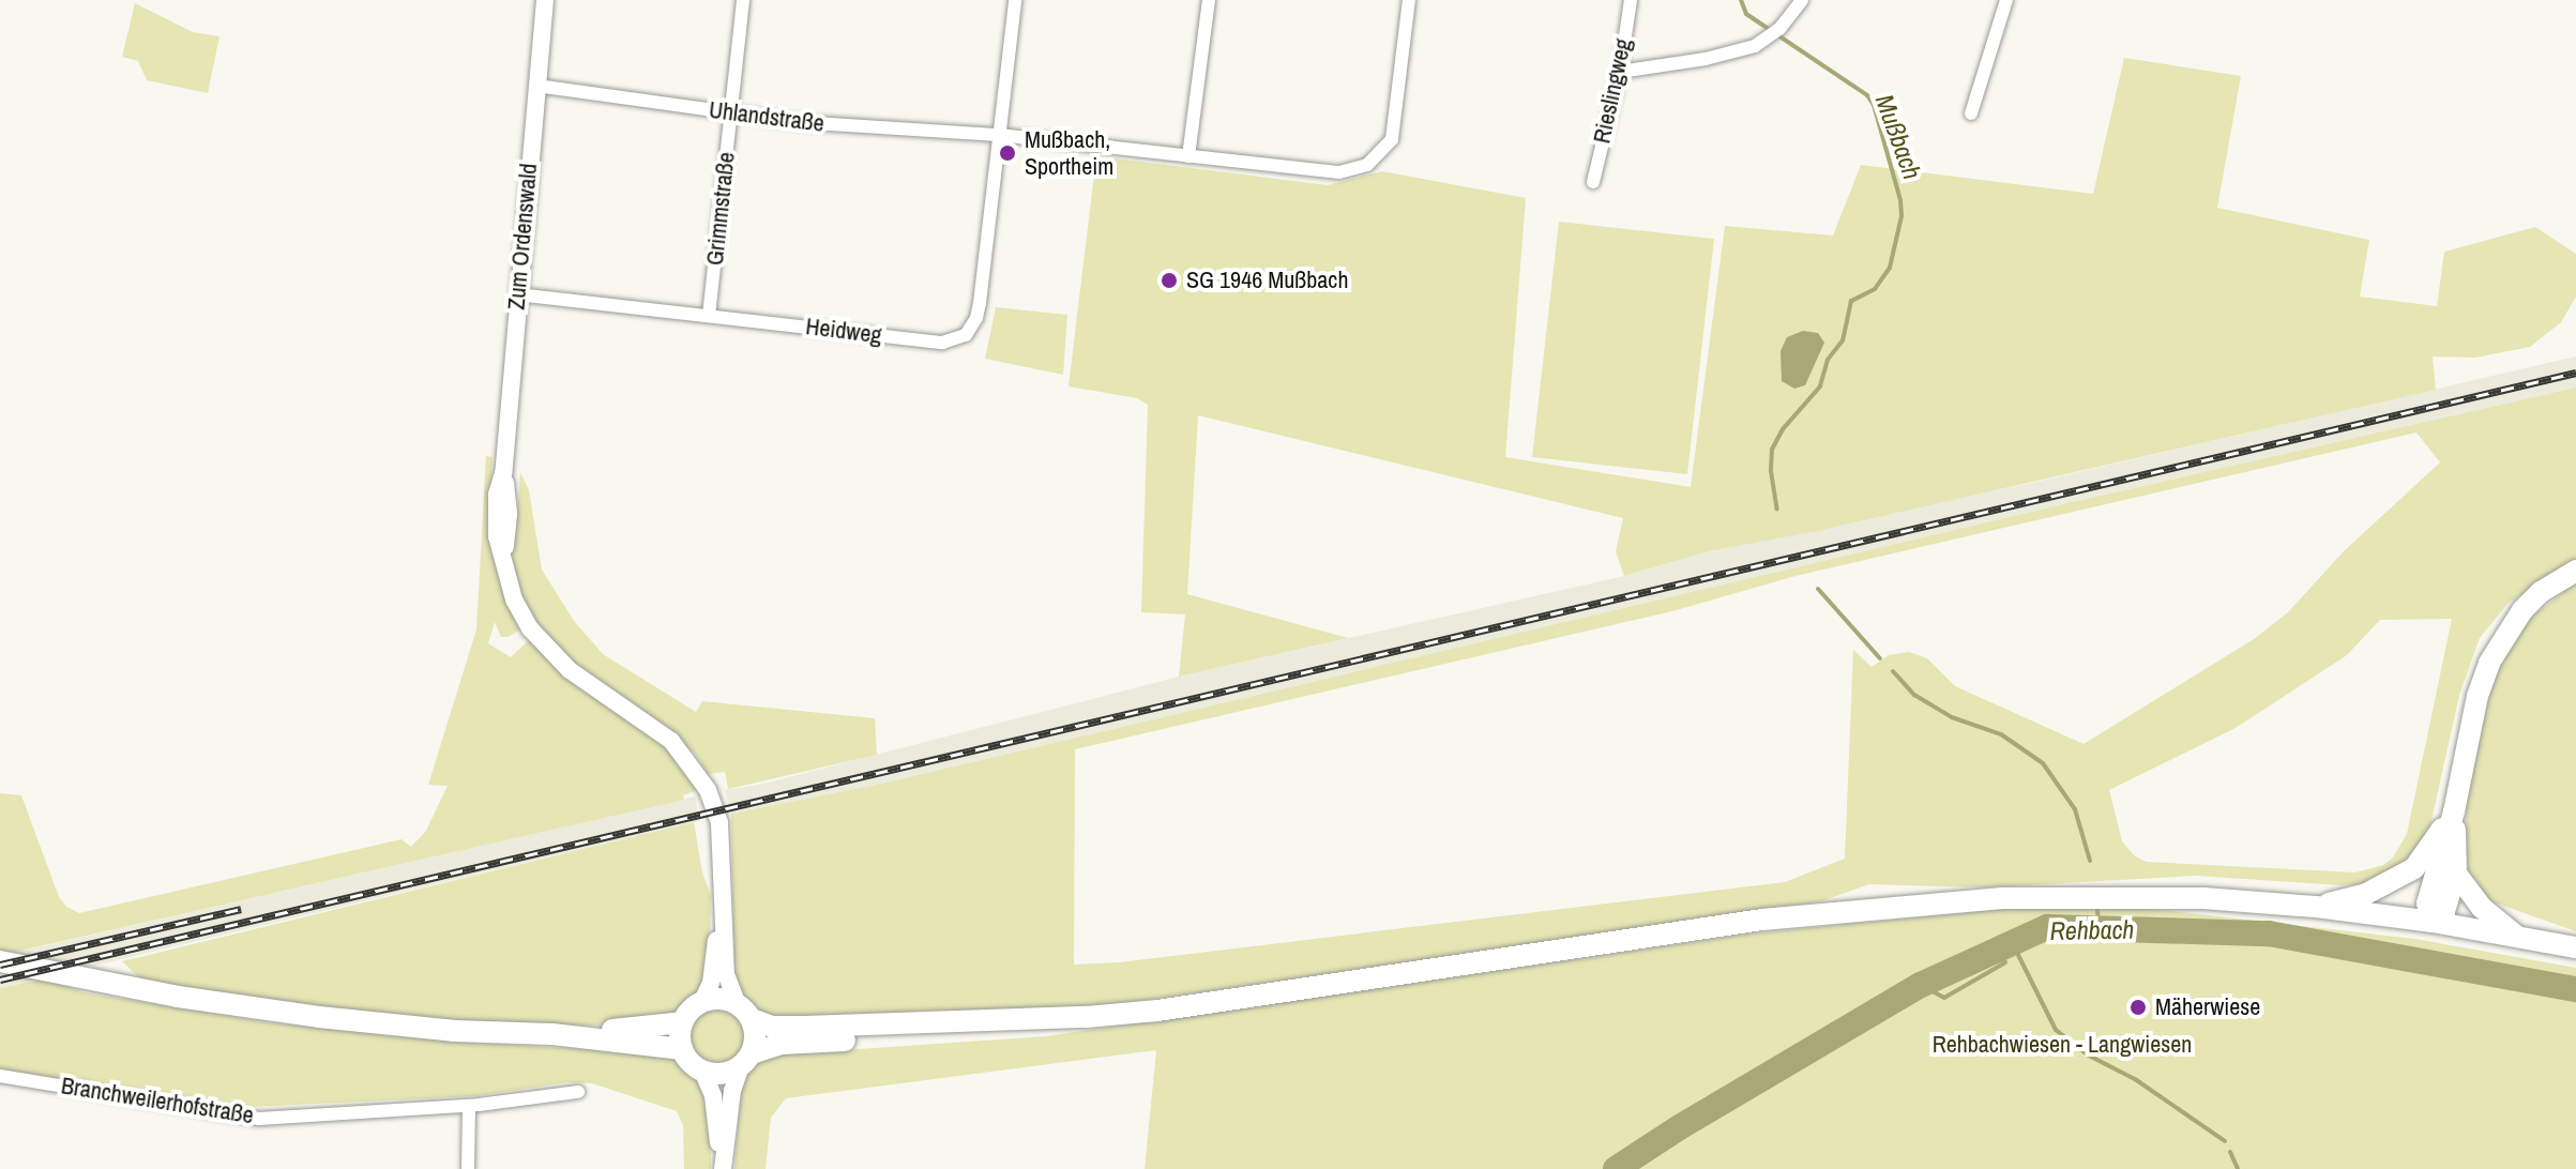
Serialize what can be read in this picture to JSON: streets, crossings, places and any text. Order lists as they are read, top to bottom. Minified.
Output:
{"streets":{"street":["Rieslingweg","Uhlandstraße","Grimmstraße","Zum Ordenswald","Heidweg","Branchweilerhofstraße"]},"crossings":[["Uhlandstraße","Grimmstraße"],["Uhlandstraße","Zum Ordenswald"],["Uhlandstraße","Heidweg"],["Grimmstraße","Heidweg"],["Zum Ordenswald","Heidweg"]],"water":["Mußbach","Rehbach"],"parks":["Rehbachwiesen - Langwiesen"],"places":["Mußbach, Sportheim","SG 1946 Mußbach","Mäherwiese"]}
